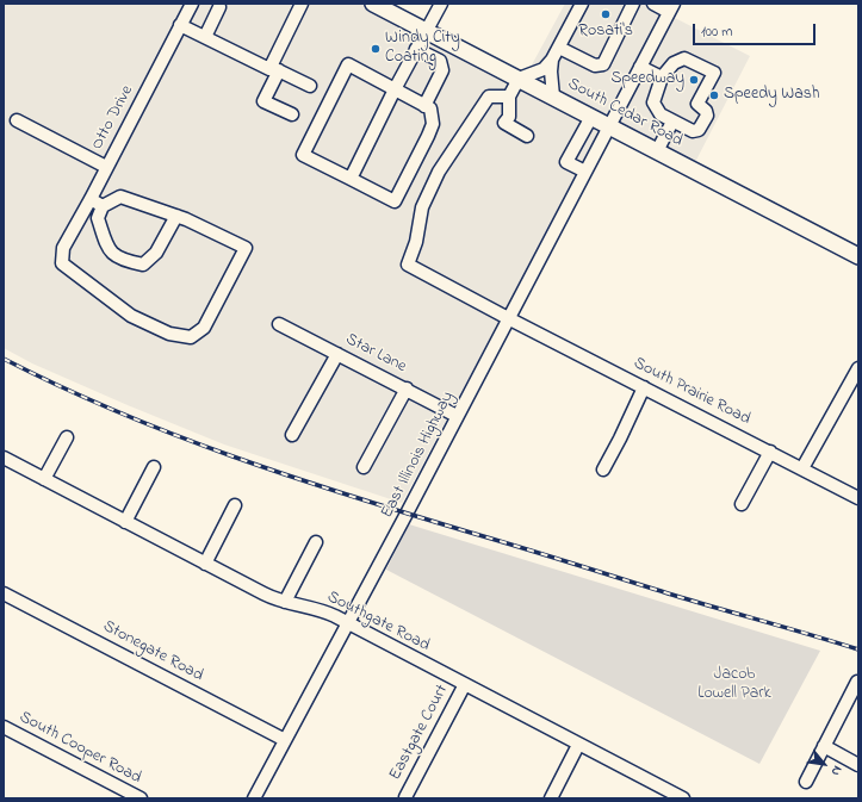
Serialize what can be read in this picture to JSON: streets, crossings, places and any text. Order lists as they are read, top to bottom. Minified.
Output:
{"streets":{"main road":["South Cedar Road"],"street":["Otto Drive","Star Lane","South Prairie Road","East Illinois Highway","Southgate Road","Stonegate Road","Eastgate Court","South Cooper Road"]},"crossings":[["South Cedar Road","East Illinois Highway"],["Star Lane","East Illinois Highway"],["South Prairie Road","East Illinois Highway"],["East Illinois Highway","Southgate Road"],["East Illinois Highway","Stonegate Road"],["Southgate Road","Eastgate Court"]],"parks":["Jacob Lowell Park"],"places":["Rosati's","Windy City Coating","Speedway","Speedy Wash"],"scale_bar":"100 m","north":"bottom right"}
